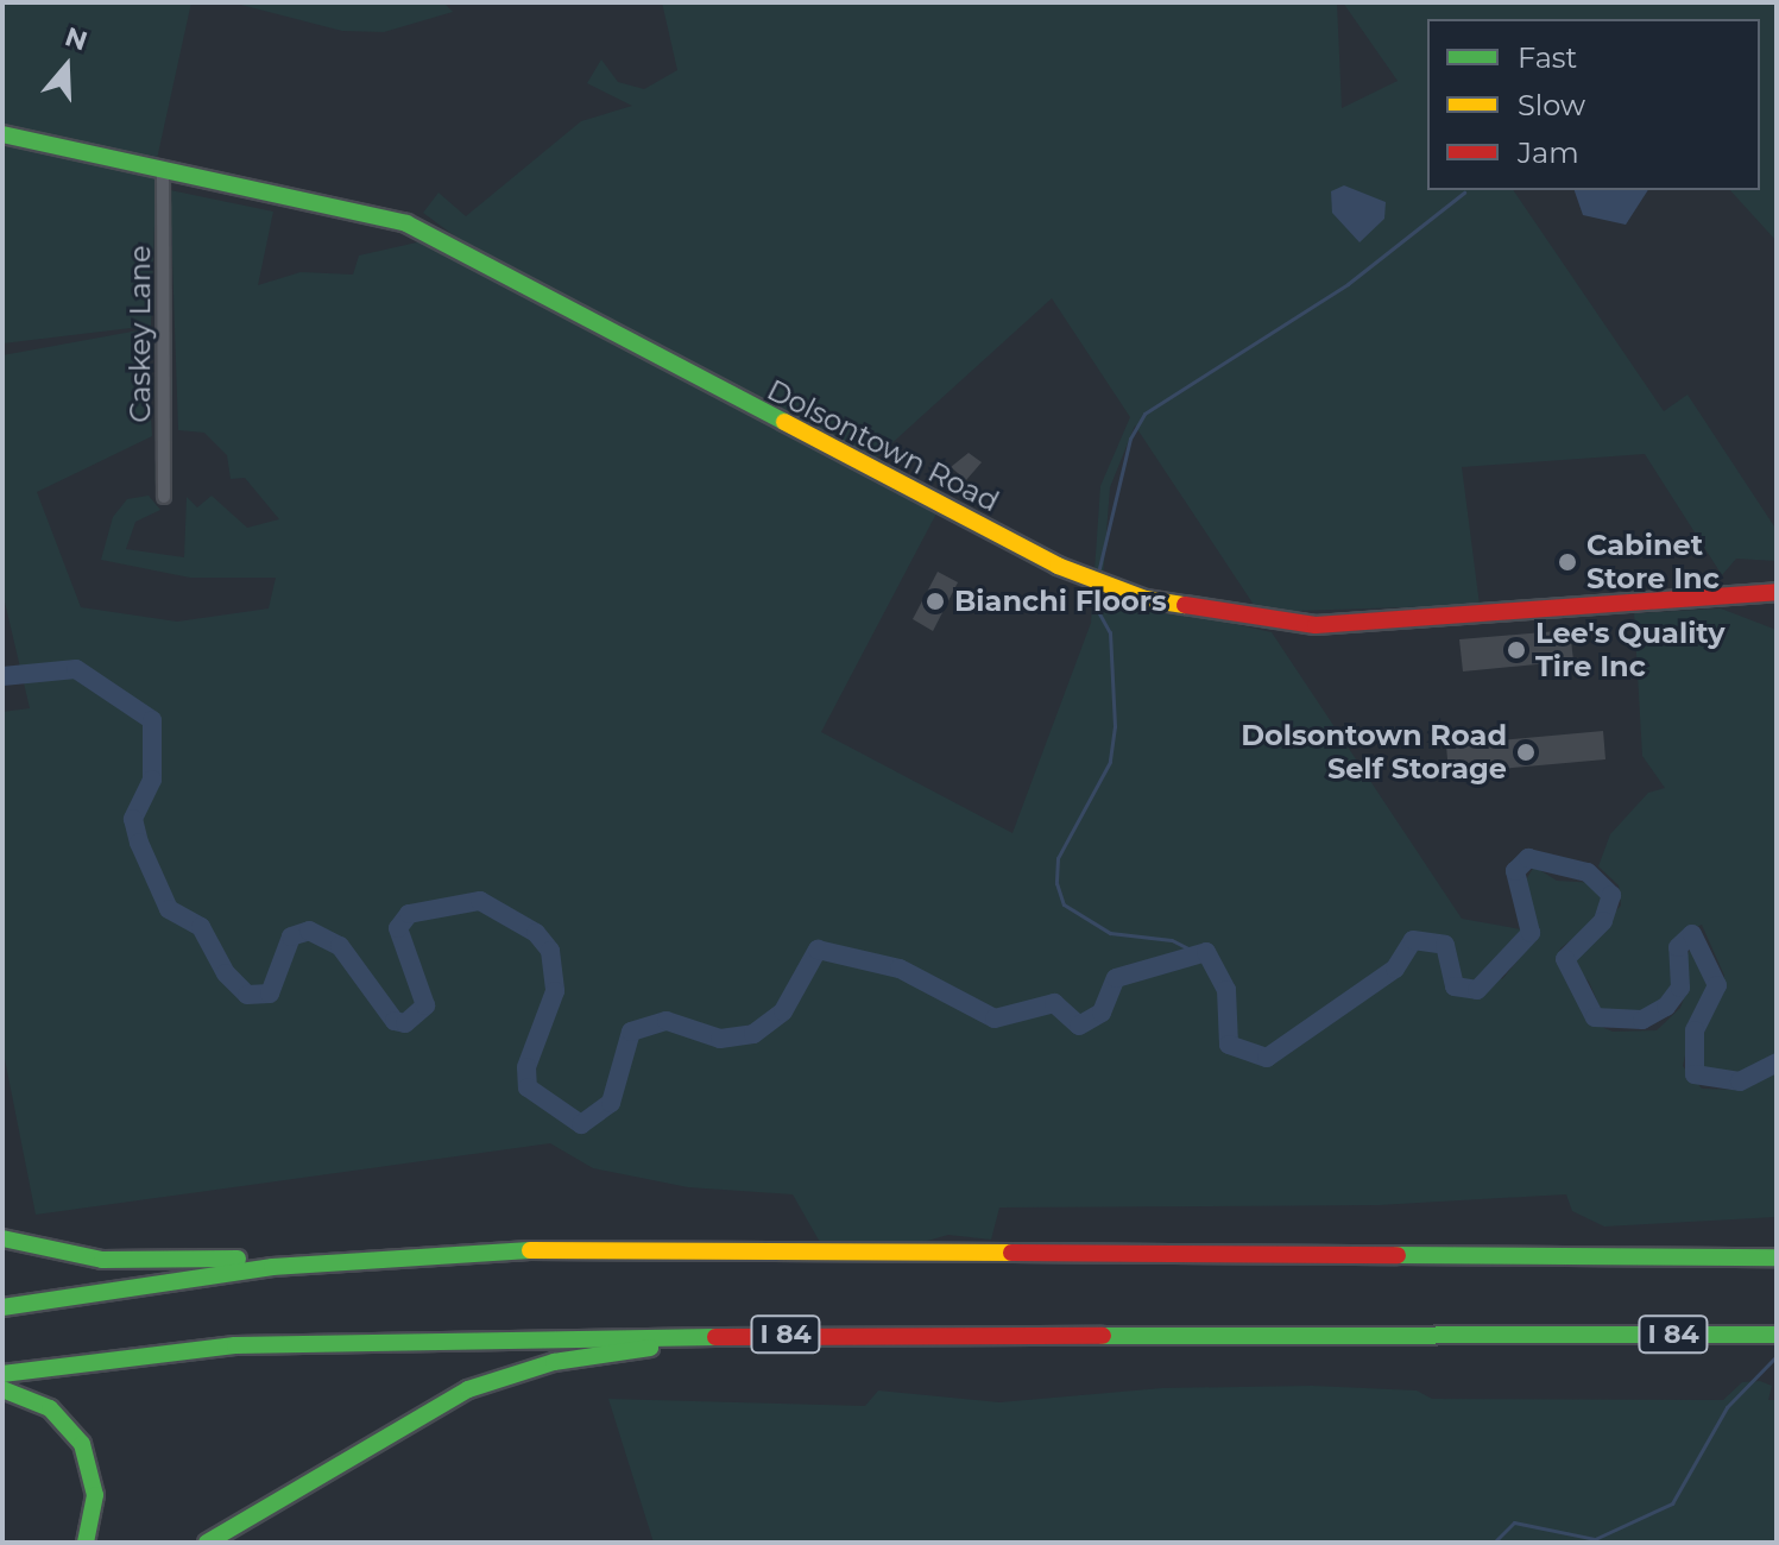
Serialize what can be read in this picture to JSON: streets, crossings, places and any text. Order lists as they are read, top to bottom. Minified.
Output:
{"streets":{"main road":["Dolsontown Road","I 84"],"street":["Caskey Lane"]},"crossings":[["Caskey Lane","Dolsontown Road"]],"places":["Cabinet Store Inc","Bianchi Floors","Lee's Quality Tire Inc","Dolsontown Road Self Storage"],"legend":["Fast","Slow","Jam"],"north":"top"}
